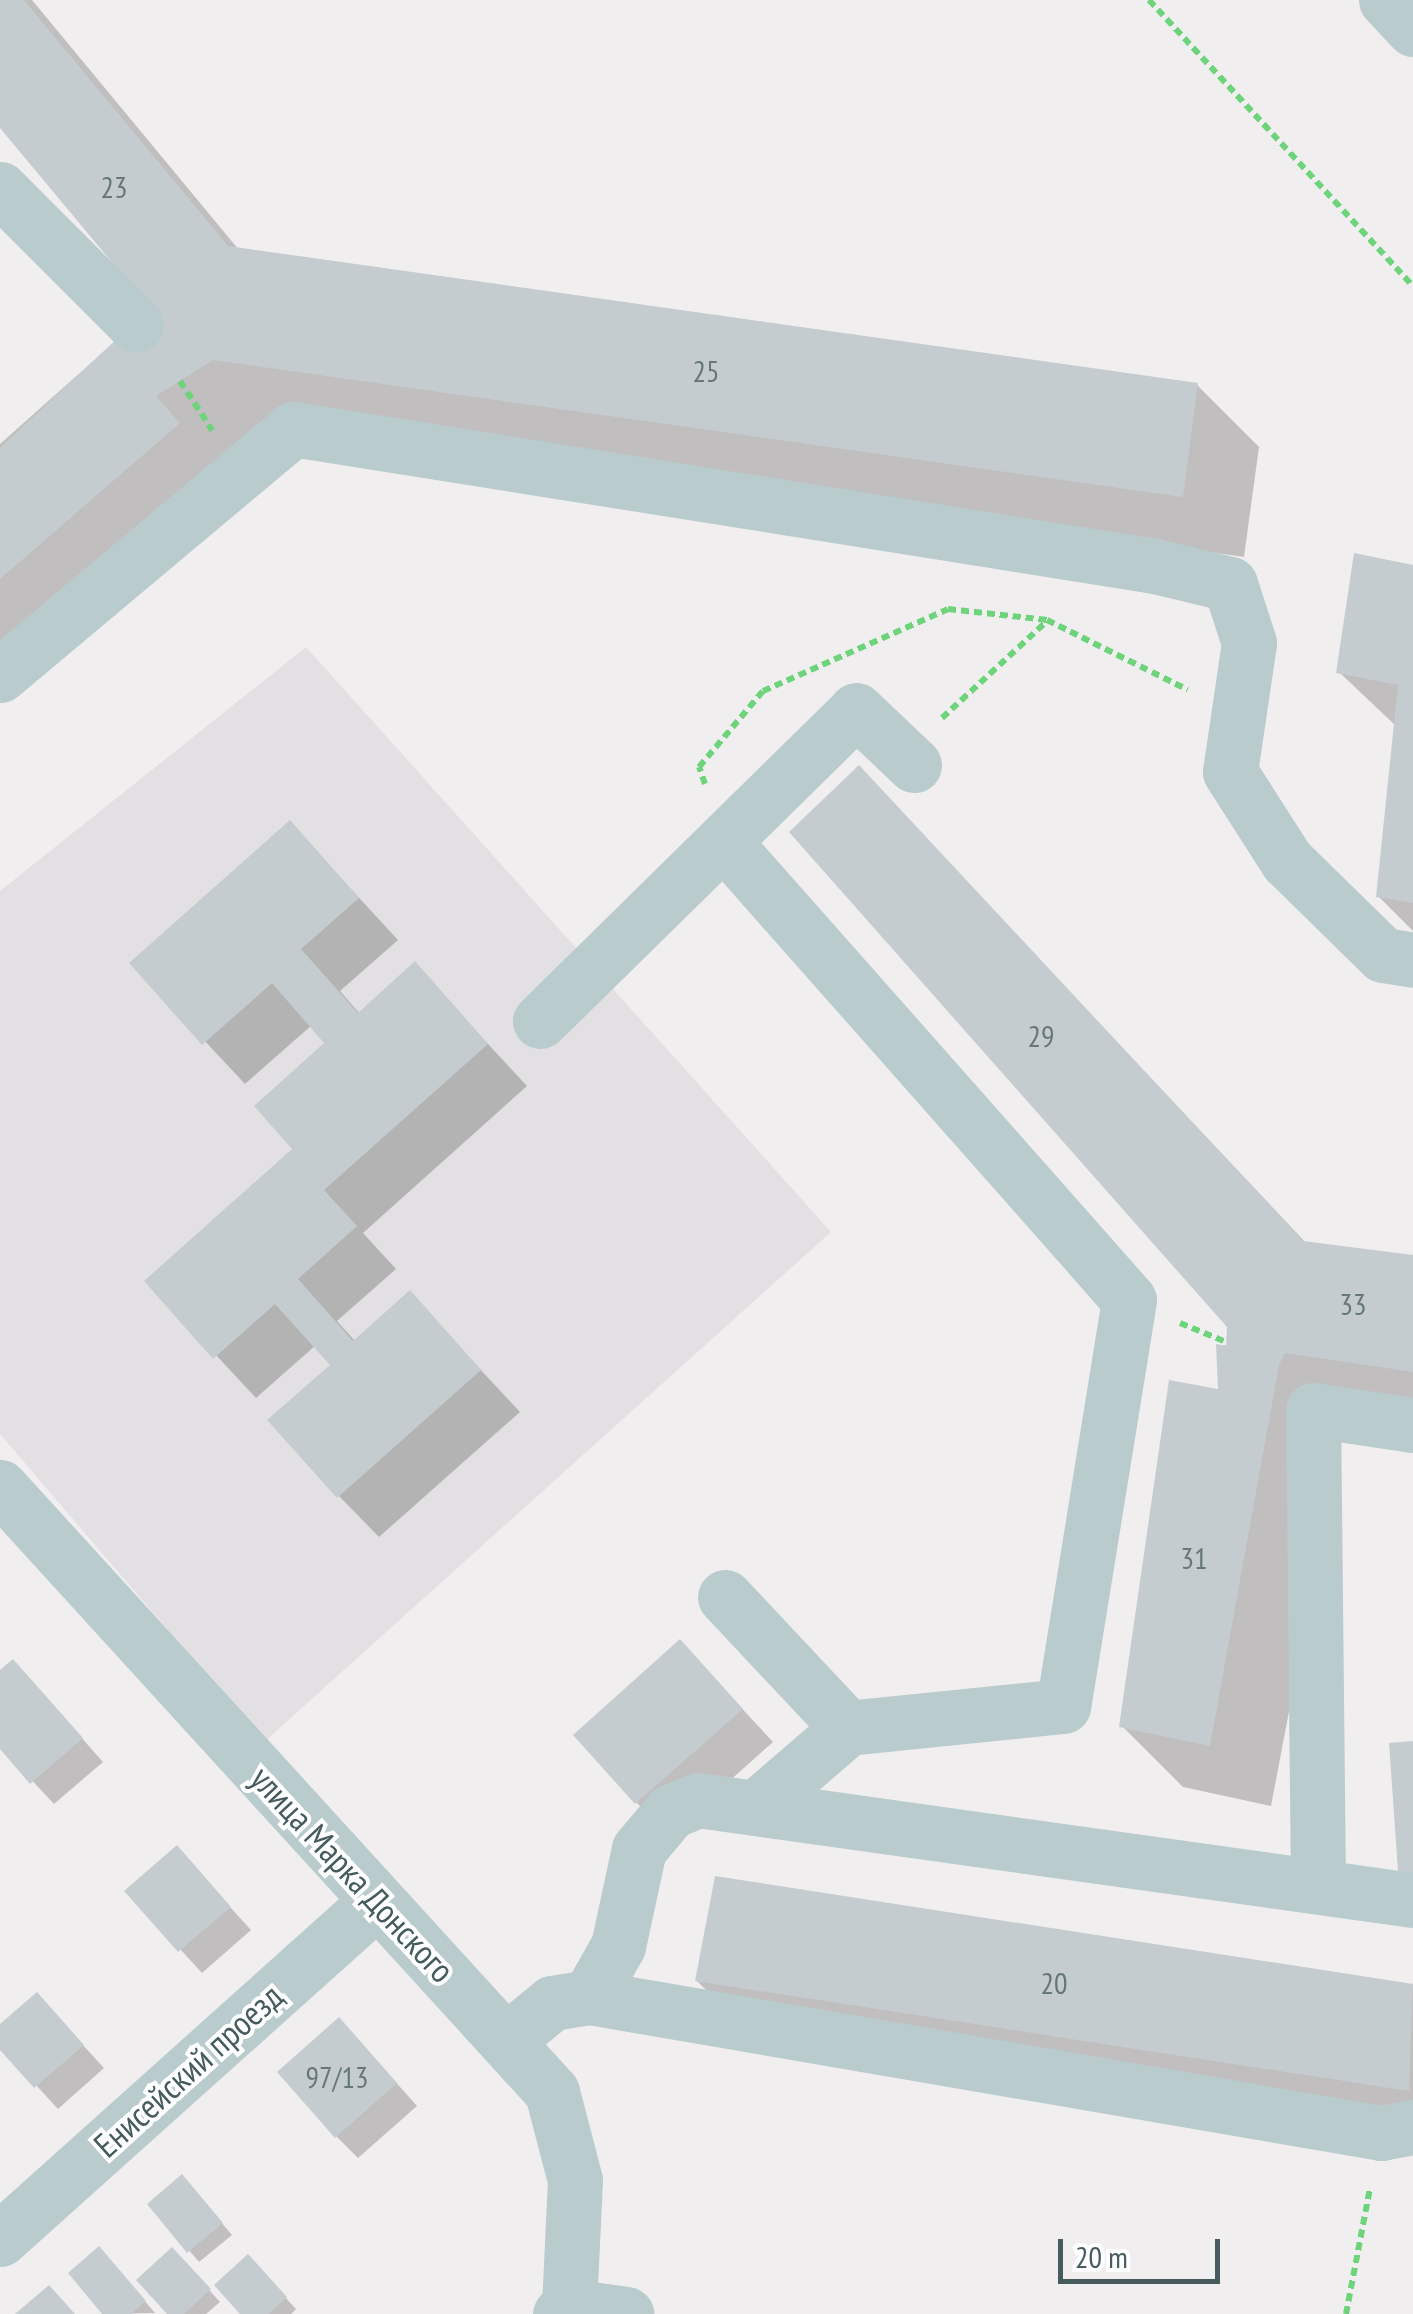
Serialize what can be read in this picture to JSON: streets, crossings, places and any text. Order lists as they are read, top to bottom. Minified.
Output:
{"streets":{"street":["улица Марка Донского","Енисейский проезд"]},"crossings":[["улица Марка Донского","Енисейский проезд"]],"house_numbers":["23","25","29","33","31","20","97/13"],"scale_bar":"20 m"}
